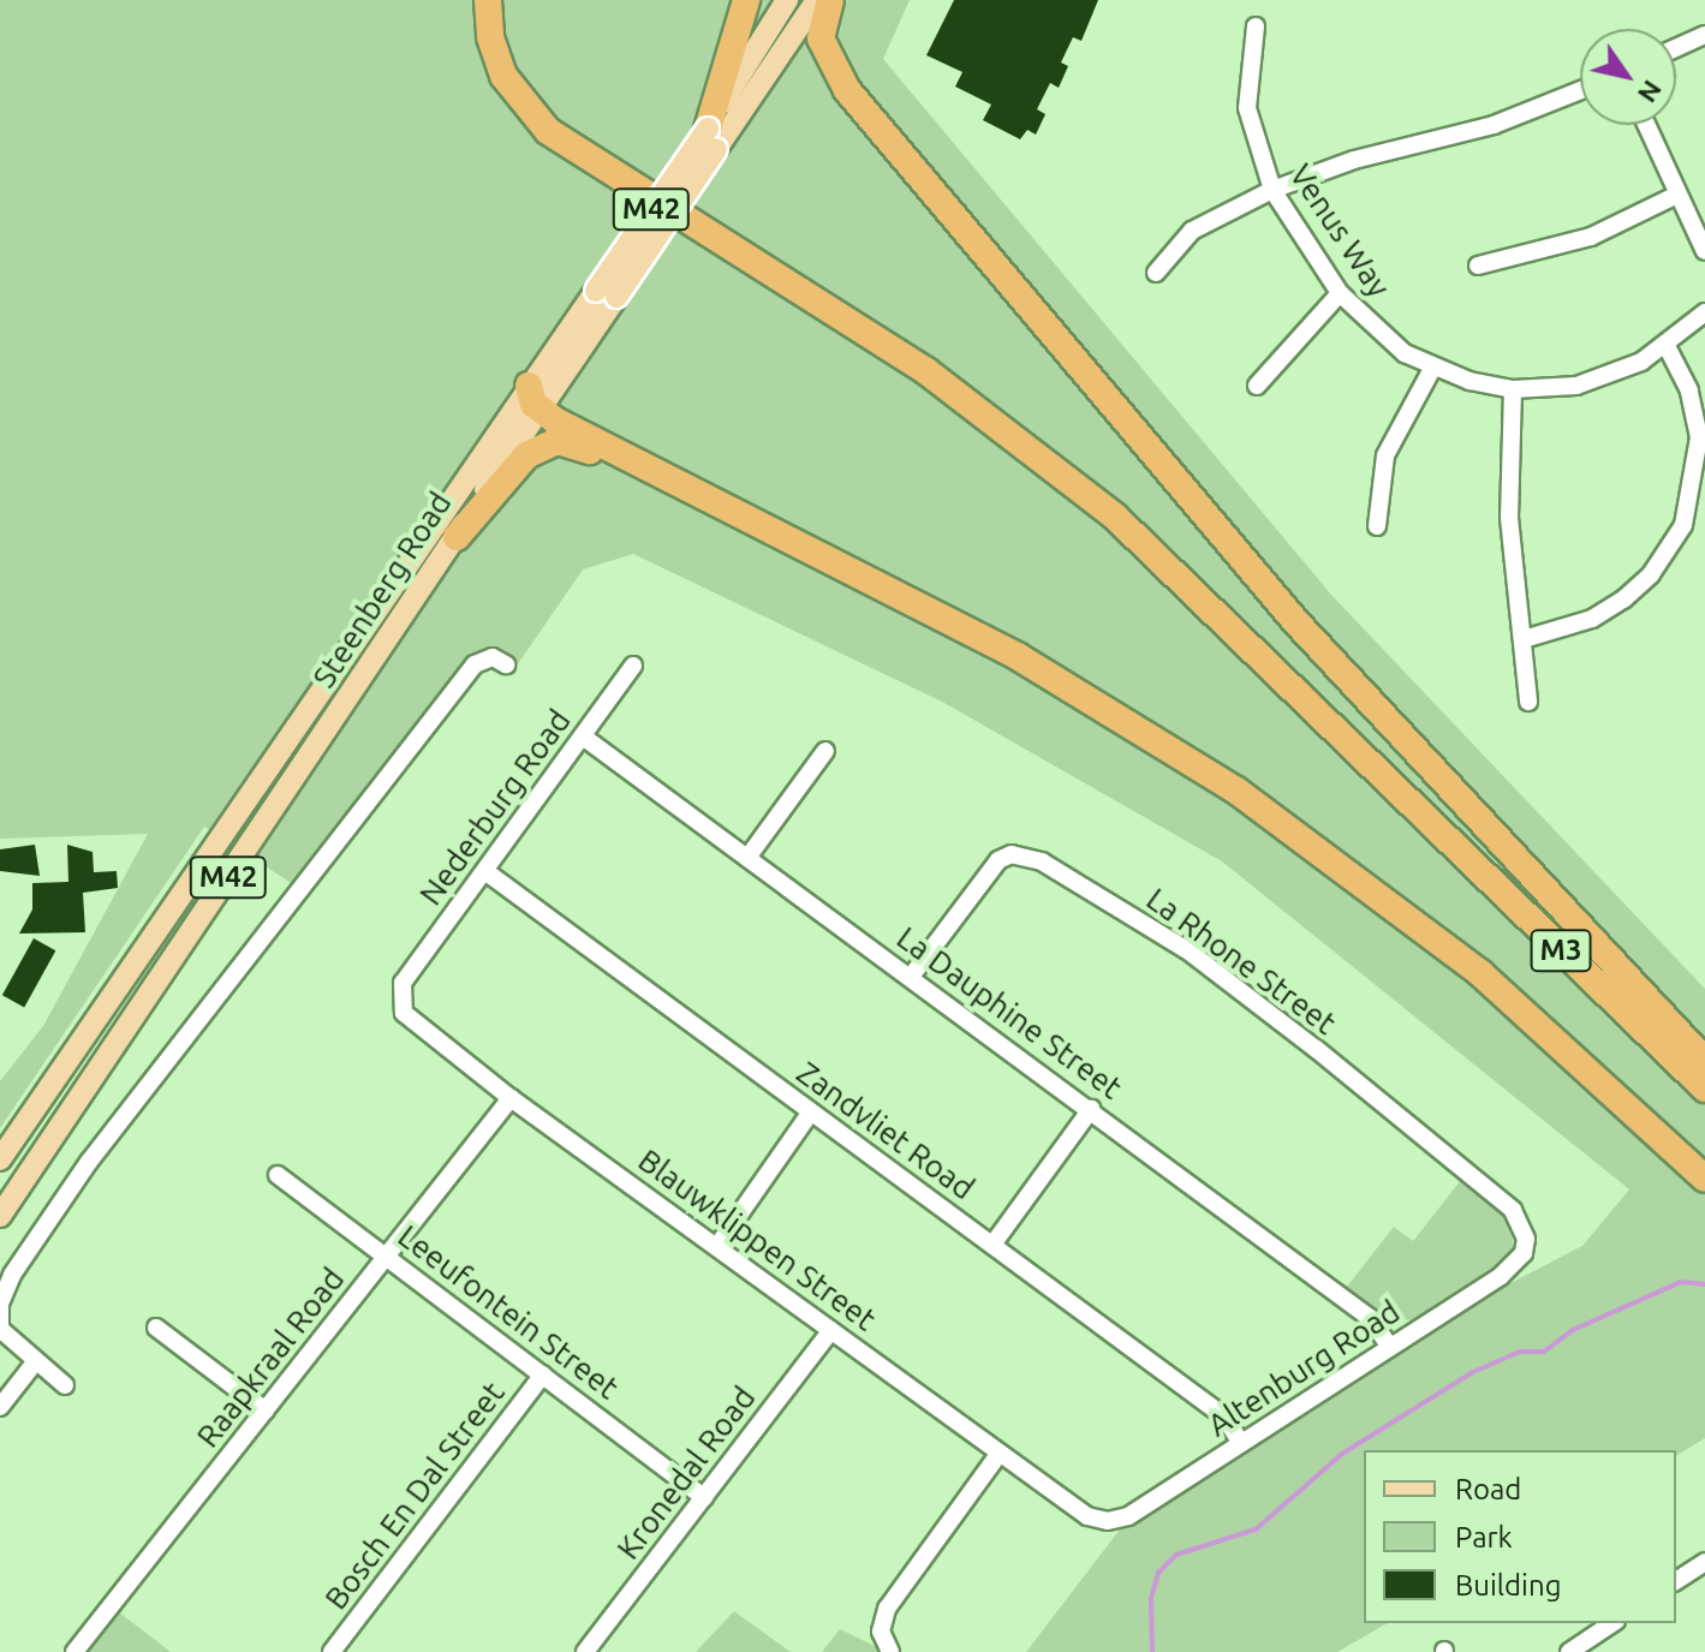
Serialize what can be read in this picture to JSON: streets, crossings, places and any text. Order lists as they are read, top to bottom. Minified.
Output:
{"streets":{"highway":["M3"],"main road":["M42","Steenberg Road"],"street":["Venus Way","Nederburg Road","La Rhone Street","La Dauphine Street","Zandvliet Road","Blauwklippen Street","Leeufontein Street","Raapkraal Road","Altenburg Road","Kronedal Road","Bosch En Dal Street"]},"crossings":[["Nederburg Road","La Dauphine Street"],["Nederburg Road","Zandvliet Road"],["Nederburg Road","Blauwklippen Street"],["La Rhone Street","La Dauphine Street"],["La Rhone Street","Altenburg Road"],["La Dauphine Street","Altenburg Road"],["Zandvliet Road","Altenburg Road"],["Blauwklippen Street","Raapkraal Road"],["Blauwklippen Street","Altenburg Road"],["Blauwklippen Street","Kronedal Road"],["Leeufontein Street","Raapkraal Road"],["Leeufontein Street","Kronedal Road"],["Leeufontein Street","Bosch En Dal Street"]],"legend":["Road","Park","Building"],"north":"bottom right"}
